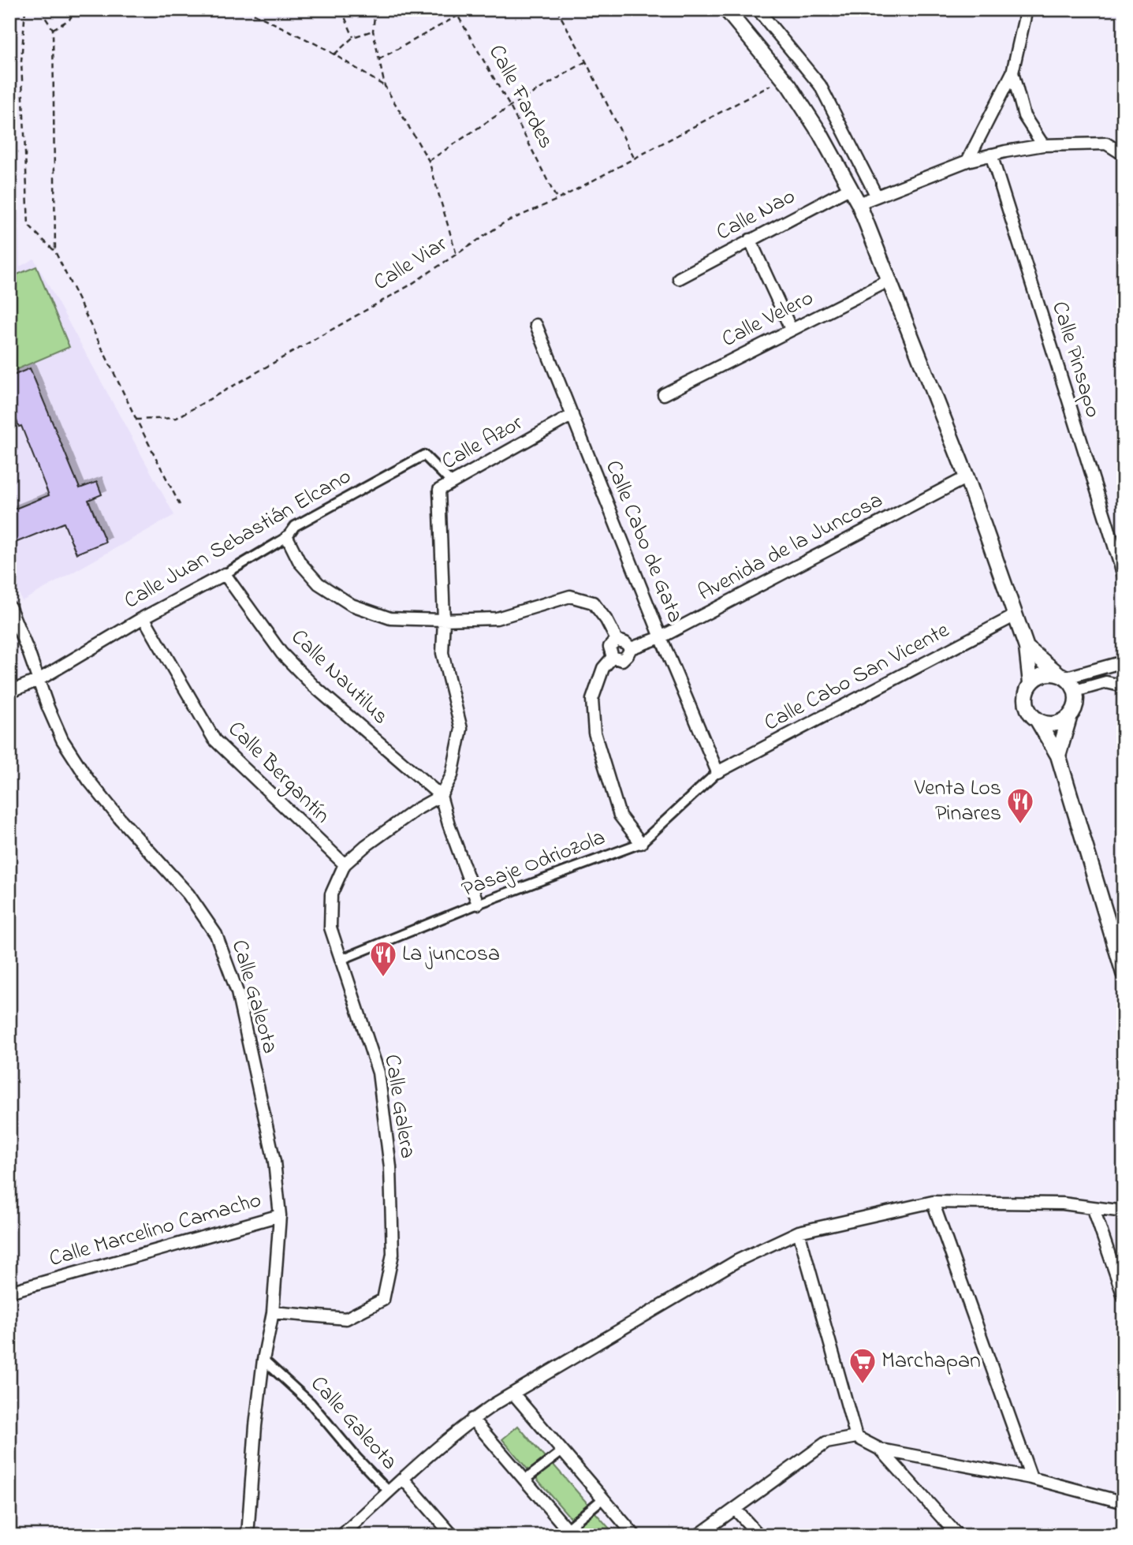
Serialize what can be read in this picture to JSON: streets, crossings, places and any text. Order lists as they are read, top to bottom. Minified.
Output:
{"streets":{"street":["Calle Nao","Calle Velero","Calle Pinsapo","Calle Azor","Calle Juan Sebastián Elcano","Calle Cabo de Gata","Avenida de la Juncosa","Calle Nautilus","Calle Cabo San Vicente","Calle Bergantín","Pasaje Odriozola","Calle Galeota","Calle Galera","Calle Marcelino Camacho"],"path":["Calle Fardes","Calle Viar"]},"crossings":[["Calle Fardes","Calle Viar"],["Calle Azor","Calle Juan Sebastián Elcano"],["Calle Azor","Calle Cabo de Gata"],["Calle Juan Sebastián Elcano","Calle Nautilus"],["Calle Juan Sebastián Elcano","Calle Bergantín"],["Calle Juan Sebastián Elcano","Calle Galeota"],["Calle Cabo de Gata","Avenida de la Juncosa"],["Calle Cabo de Gata","Calle Cabo San Vicente"],["Calle Cabo de Gata","Pasaje Odriozola"],["Calle Nautilus","Calle Galera"],["Calle Cabo San Vicente","Pasaje Odriozola"],["Calle Bergantín","Calle Galera"],["Pasaje Odriozola","Calle Galera"],["Calle Galeota","Calle Galera"],["Calle Galeota","Calle Marcelino Camacho"]],"places":{"restaurant":["Venta Los Pinares","La juncosa"],"supermarket":["Marchapan"]}}
